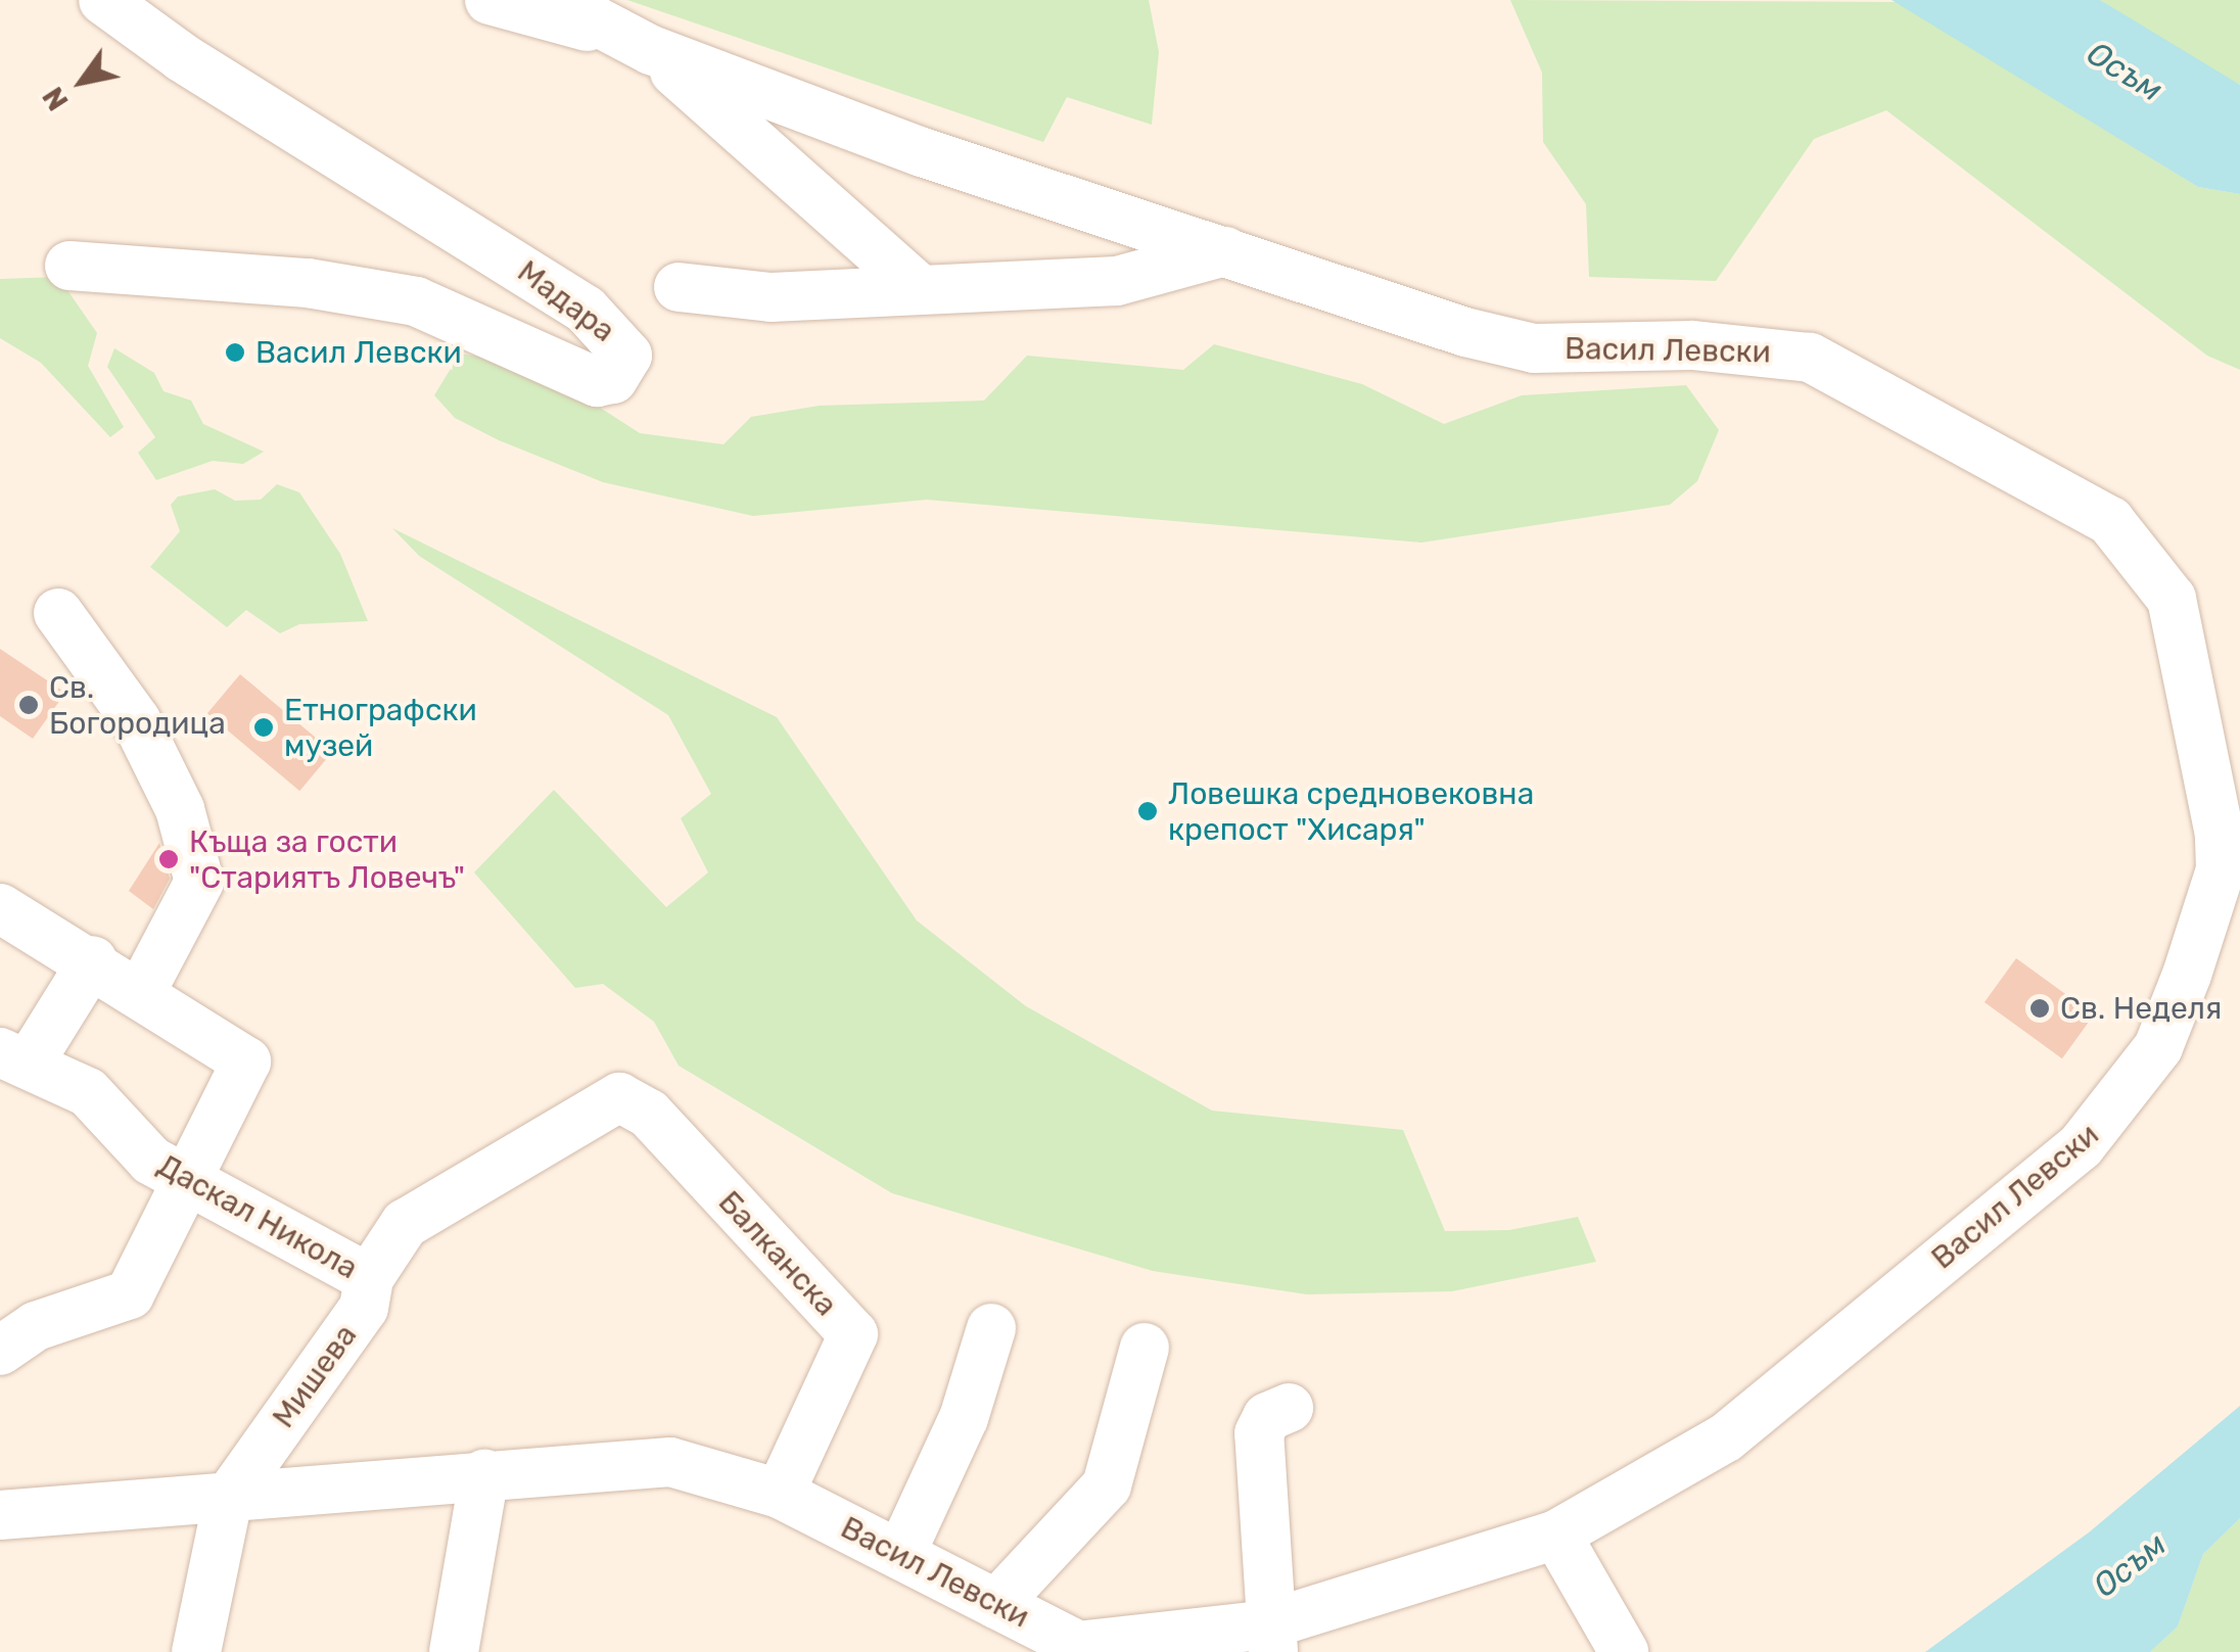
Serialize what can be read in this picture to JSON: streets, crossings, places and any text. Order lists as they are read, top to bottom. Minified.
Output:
{"streets":{"street":["Мадара","Васил Левски","Даскал Никола","Балканска","Мишева"]},"crossings":[["Васил Левски","Балканска"],["Васил Левски","Мишева"],["Даскал Никола","Мишева"],["Балканска","Мишева"]],"water":["Осъм"],"places":["Васил Левски","Св. Богородица","Етнографски музей","Ловешка средновековна крепост \"Хисаря\"","Къща за гости \"Стариятъ Ловечъ\"","Св. Неделя"],"north":"bottom left"}
